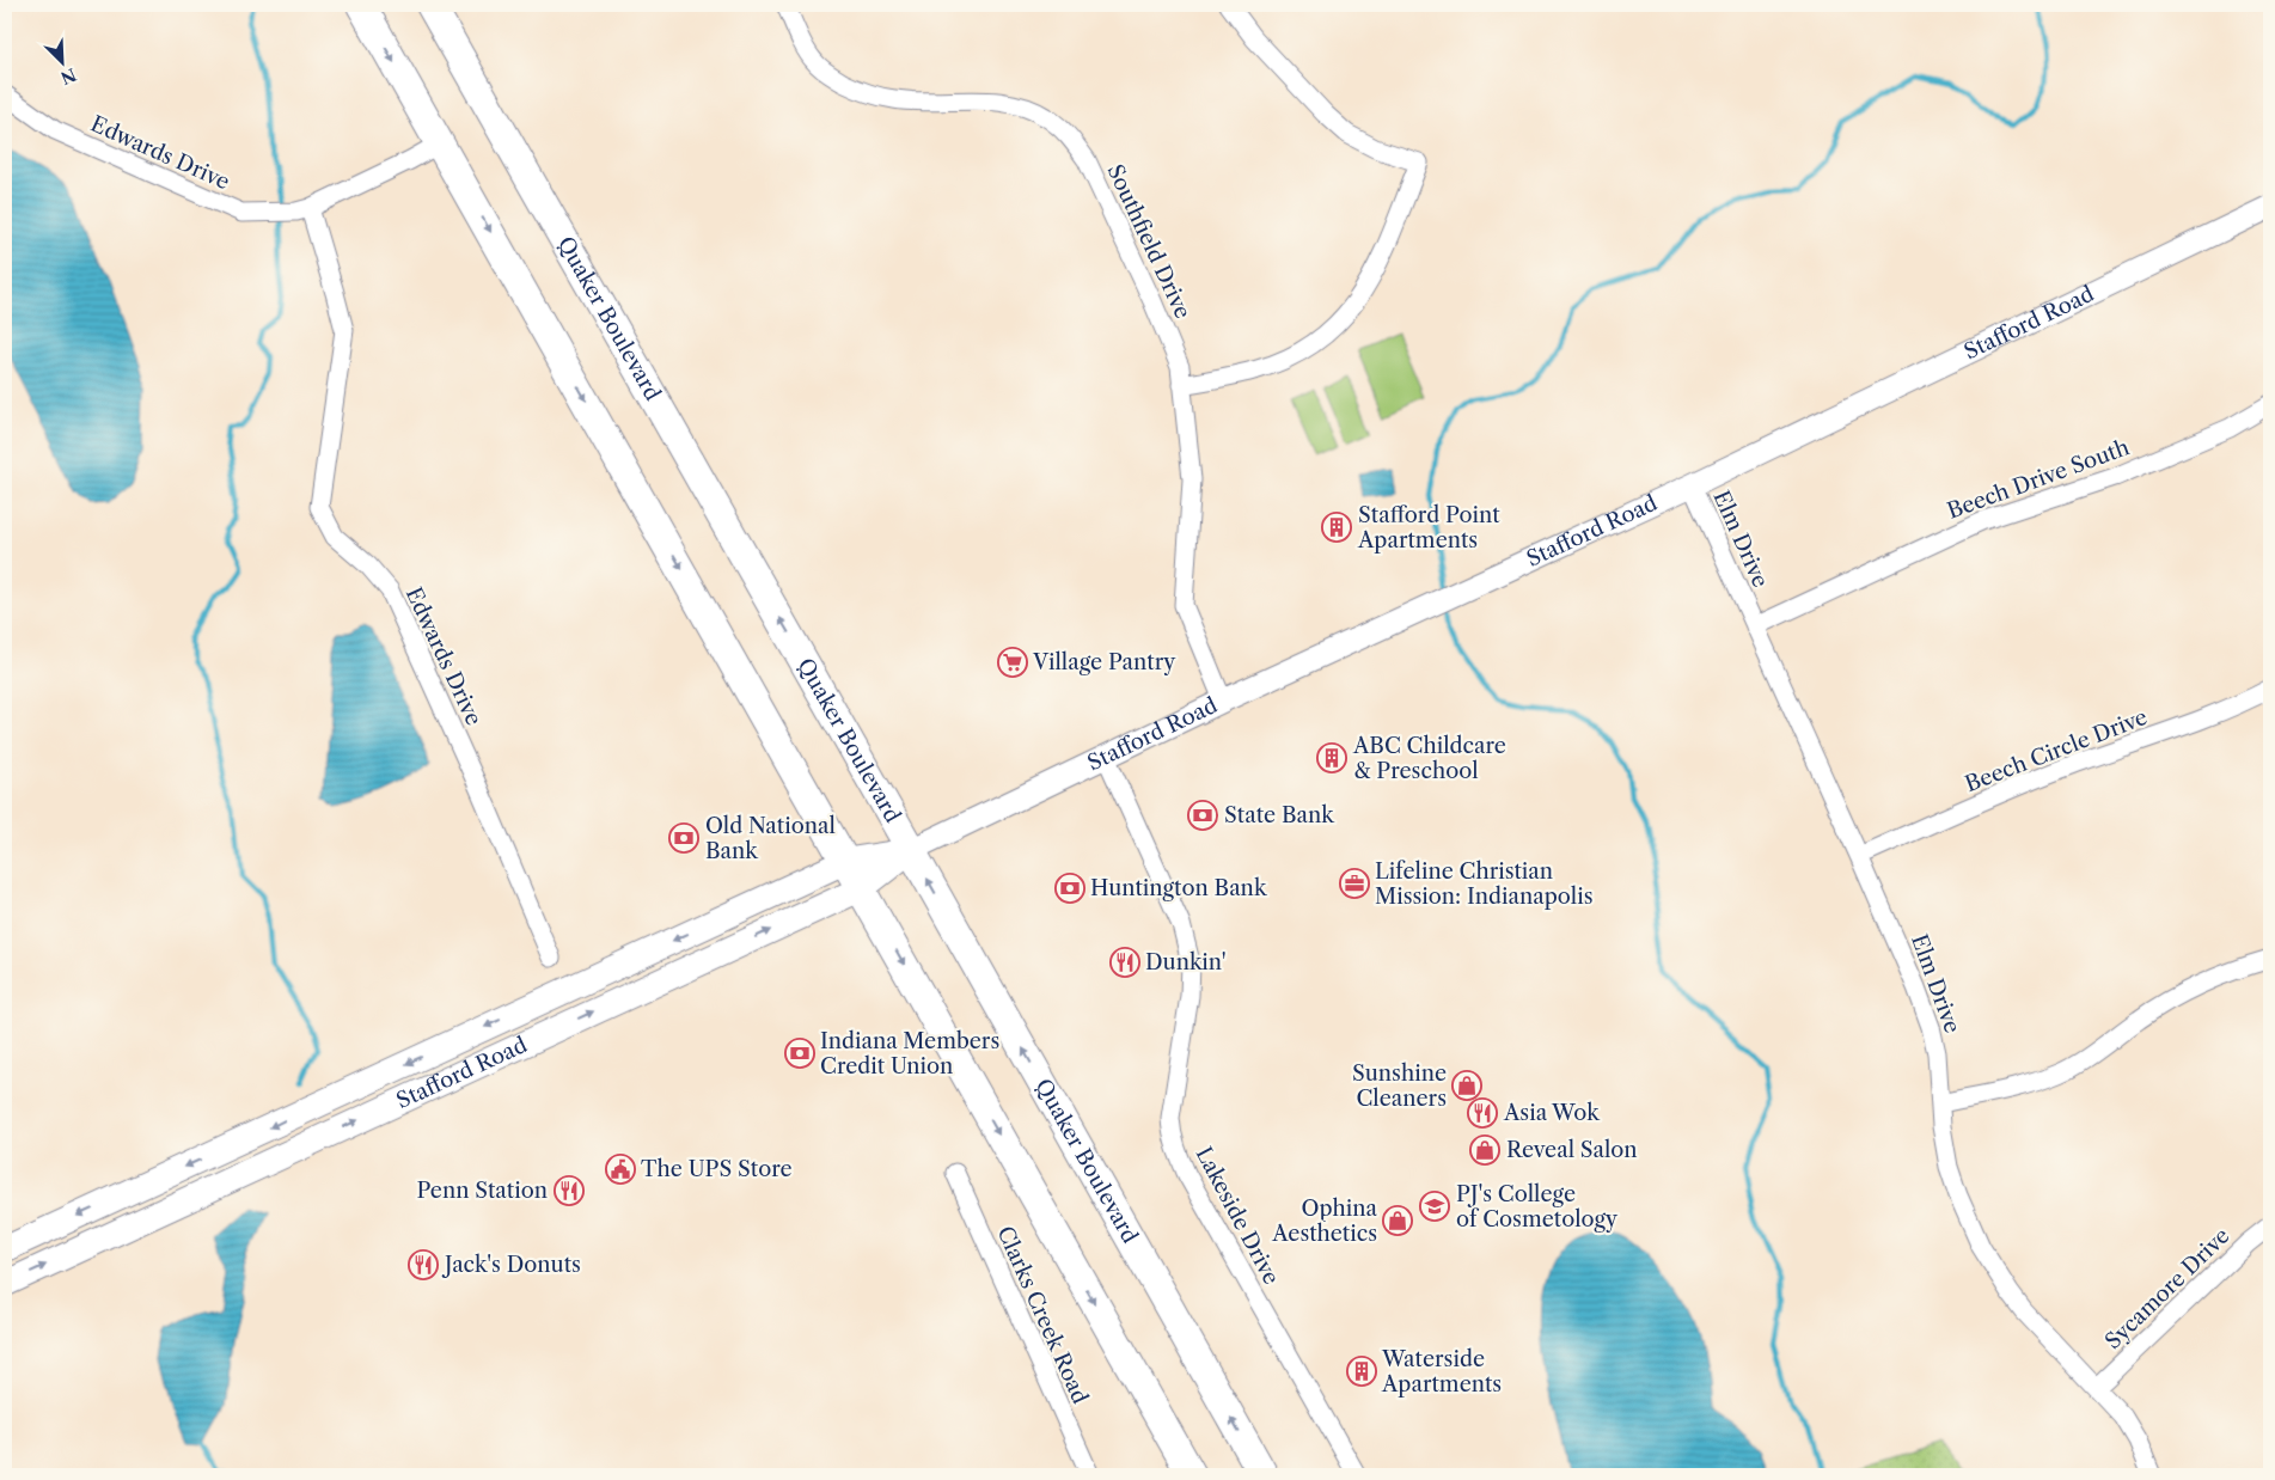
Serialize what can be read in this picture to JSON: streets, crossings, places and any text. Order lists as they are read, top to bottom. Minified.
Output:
{"streets":{"main road":["Quaker Boulevard","Stafford Road"],"street":["Edwards Drive","Southfield Drive","Beech Drive South","Elm Drive","Beech Circle Drive","Lakeside Drive","Sycamore Drive","Clarks Creek Road"]},"crossings":[["Southfield Drive","Stafford Road"],["Quaker Boulevard","Stafford Road"],["Stafford Road","Elm Drive"],["Stafford Road","Lakeside Drive"],["Beech Drive South","Elm Drive"],["Elm Drive","Beech Circle Drive"],["Elm Drive","Sycamore Drive"]],"places":{"building":["Stafford Point Apartments","ABC Childcare & Preschool","Waterside Apartments"],"supermarket":["Village Pantry"],"bank":["State Bank","Old National Bank","Huntington Bank","Indiana Members Credit Union"],"office":["Lifeline Christian Mission: Indianapolis"],"restaurant":["Dunkin'","Asia Wok","Penn Station","Jack's Donuts"],"shop":["Sunshine Cleaners","Reveal Salon","Ophina Aesthetics"],"public building":["The UPS Store"],"school or university":["PJ's College of Cosmetology"]},"north":"bottom right"}
